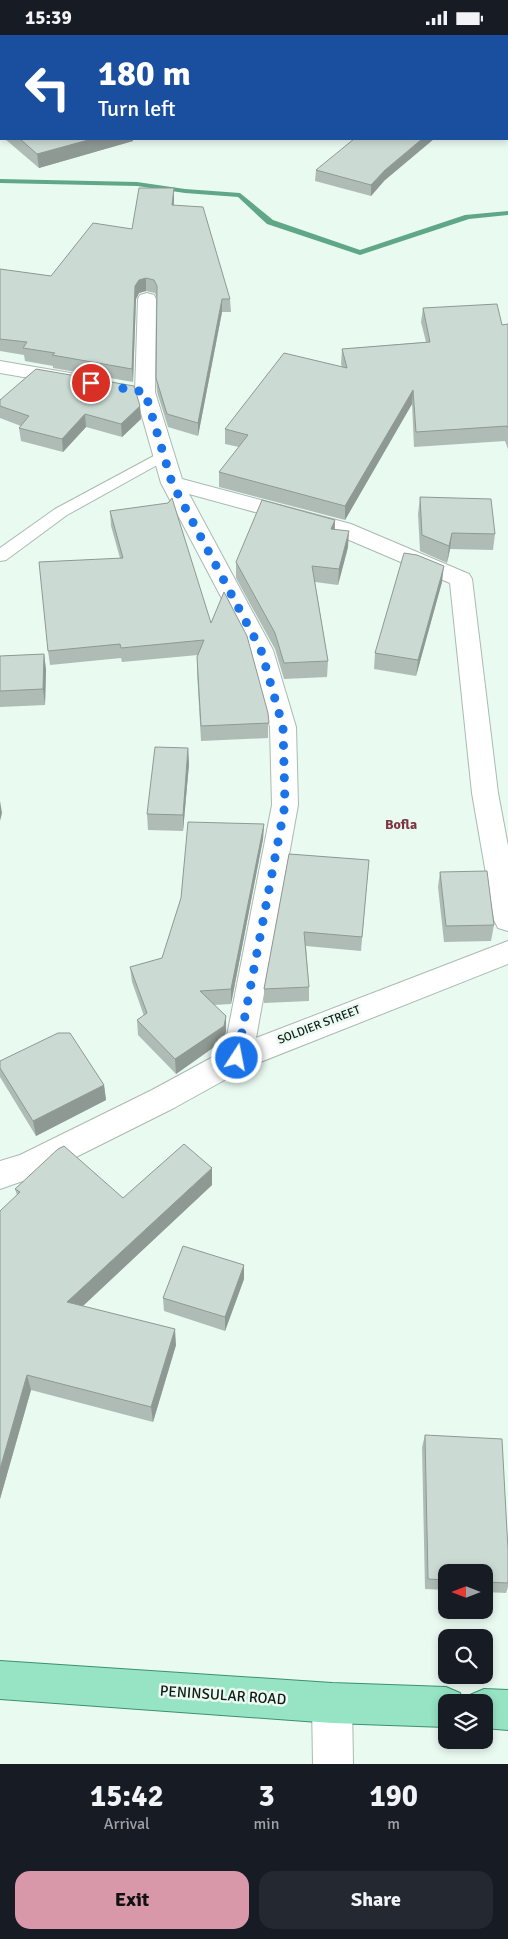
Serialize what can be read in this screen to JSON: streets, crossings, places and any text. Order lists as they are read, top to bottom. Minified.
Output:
{"streets":{"main road":["PENINSULAR ROAD"],"street":["SOLDIER STREET"]},"districts":["Bofla"],"north":"left","page":{"status":"15:39","turn":["180 m","Turn left"],"eta":["15:42","Arrival","3","min","190","m"],"buttons":["Exit","Share"]}}
